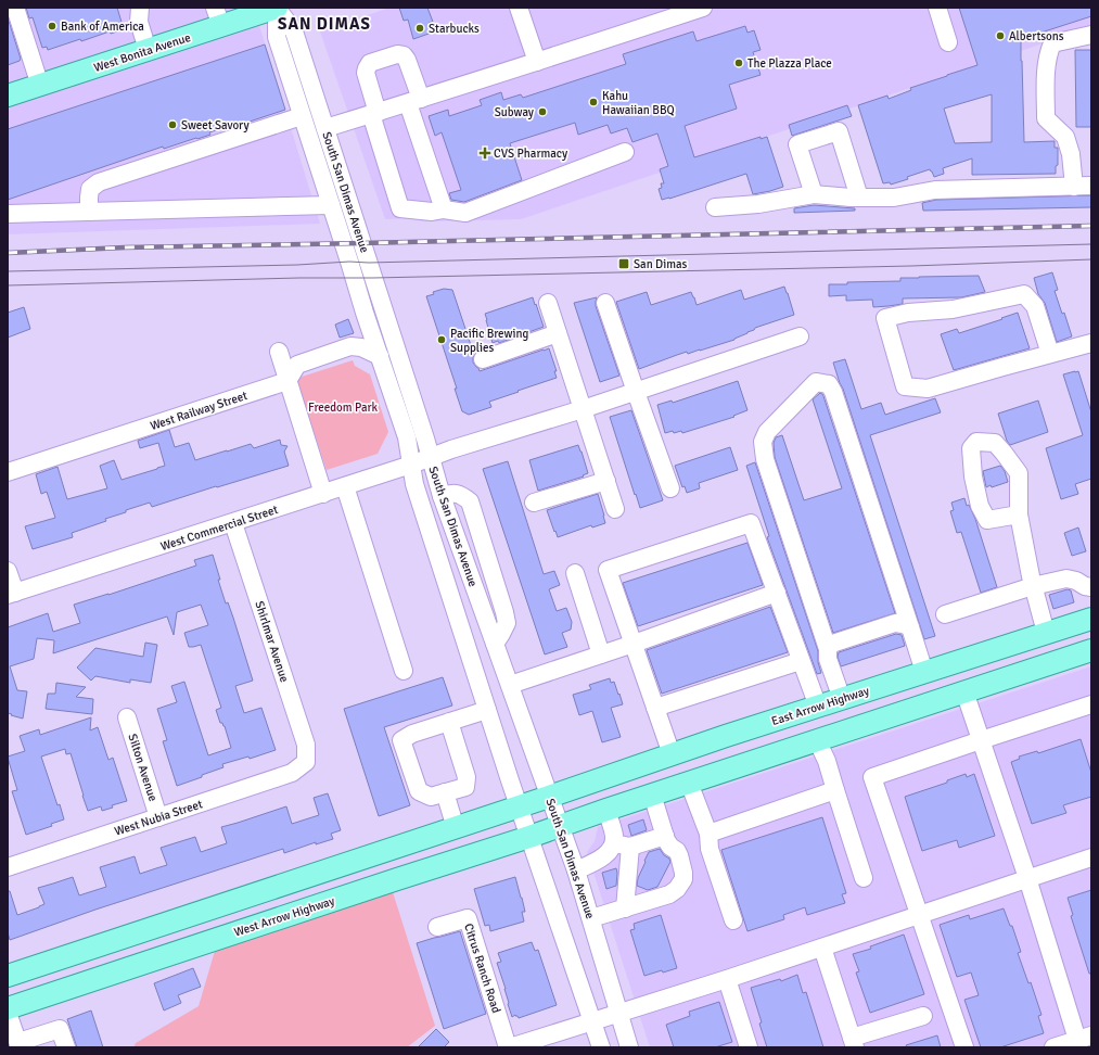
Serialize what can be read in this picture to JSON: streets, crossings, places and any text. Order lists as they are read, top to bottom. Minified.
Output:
{"streets":{"main road":["West Bonita Avenue","East Arrow Highway","West Arrow Highway"],"street":["South San Dimas Avenue","West Railway Street","West Commercial Street","Shirlmar Avenue","Silton Avenue","West Nubia Street","Citrus Ranch Road"]},"crossings":[["West Bonita Avenue","South San Dimas Avenue"],["South San Dimas Avenue","West Commercial Street"],["South San Dimas Avenue","East Arrow Highway"],["South San Dimas Avenue","West Arrow Highway"],["South San Dimas Avenue","Citrus Ranch Road"],["West Commercial Street","Shirlmar Avenue"],["Shirlmar Avenue","West Nubia Street"],["Silton Avenue","West Nubia Street"]],"districts":["SAN DIMAS"],"parks":["Freedom Park"],"places":{"other":["Bank of America","Starbucks","Albertsons","The Plazza Place","Kahu Hawaiian BBQ","Subway","Sweet Savory","Pacific Brewing Supplies"],"health":["CVS Pharmacy"],"transit":["San Dimas"]}}
